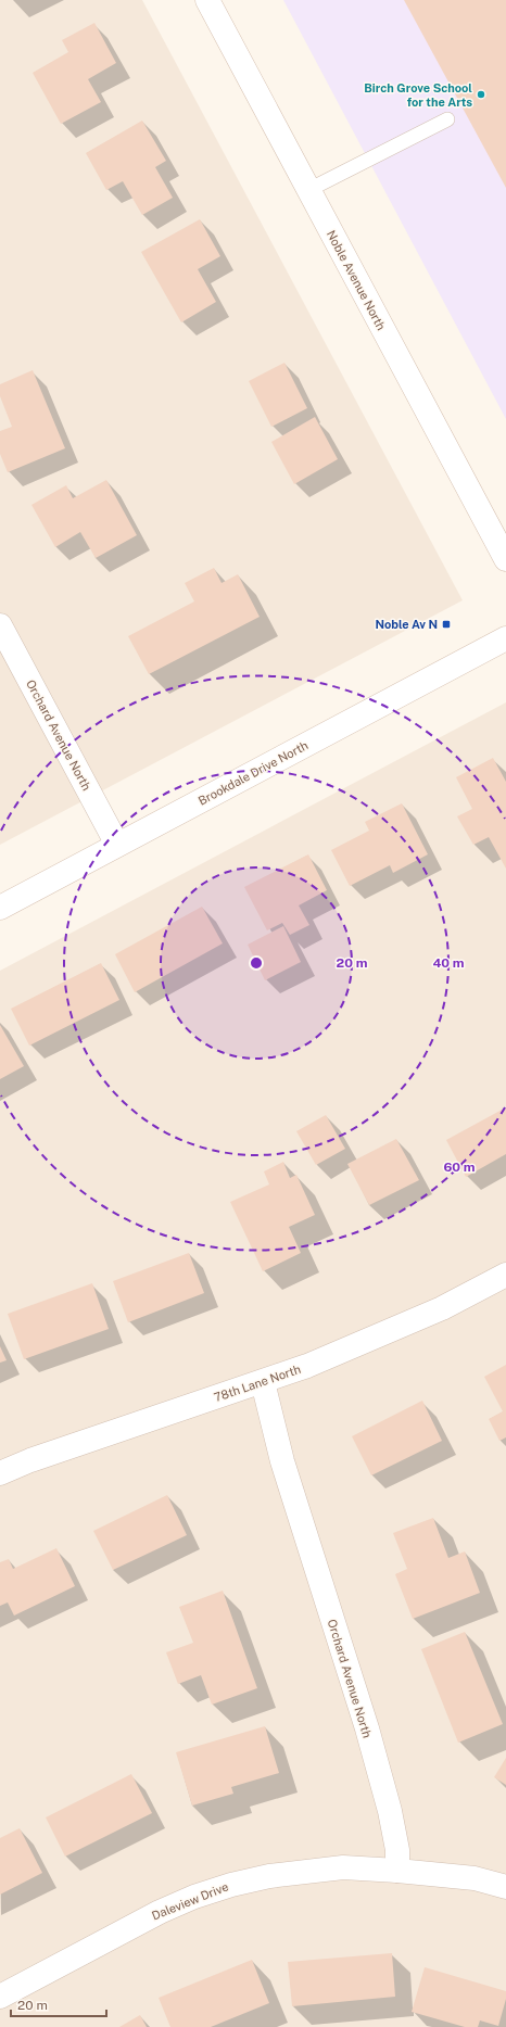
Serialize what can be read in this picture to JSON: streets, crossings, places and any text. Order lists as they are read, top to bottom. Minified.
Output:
{"streets":{"street":["Noble Avenue North","Orchard Avenue North","Brookdale Drive North","78th Lane North","Daleview Drive"]},"crossings":[["Orchard Avenue North","Brookdale Drive North"],["Orchard Avenue North","78th Lane North"],["Orchard Avenue North","Daleview Drive"]],"places":{"other":["Birch Grove School for the Arts"],"transit":["Noble Av N"]},"scale_bar":"20 m","rings":["20 m","40 m","60 m"]}
